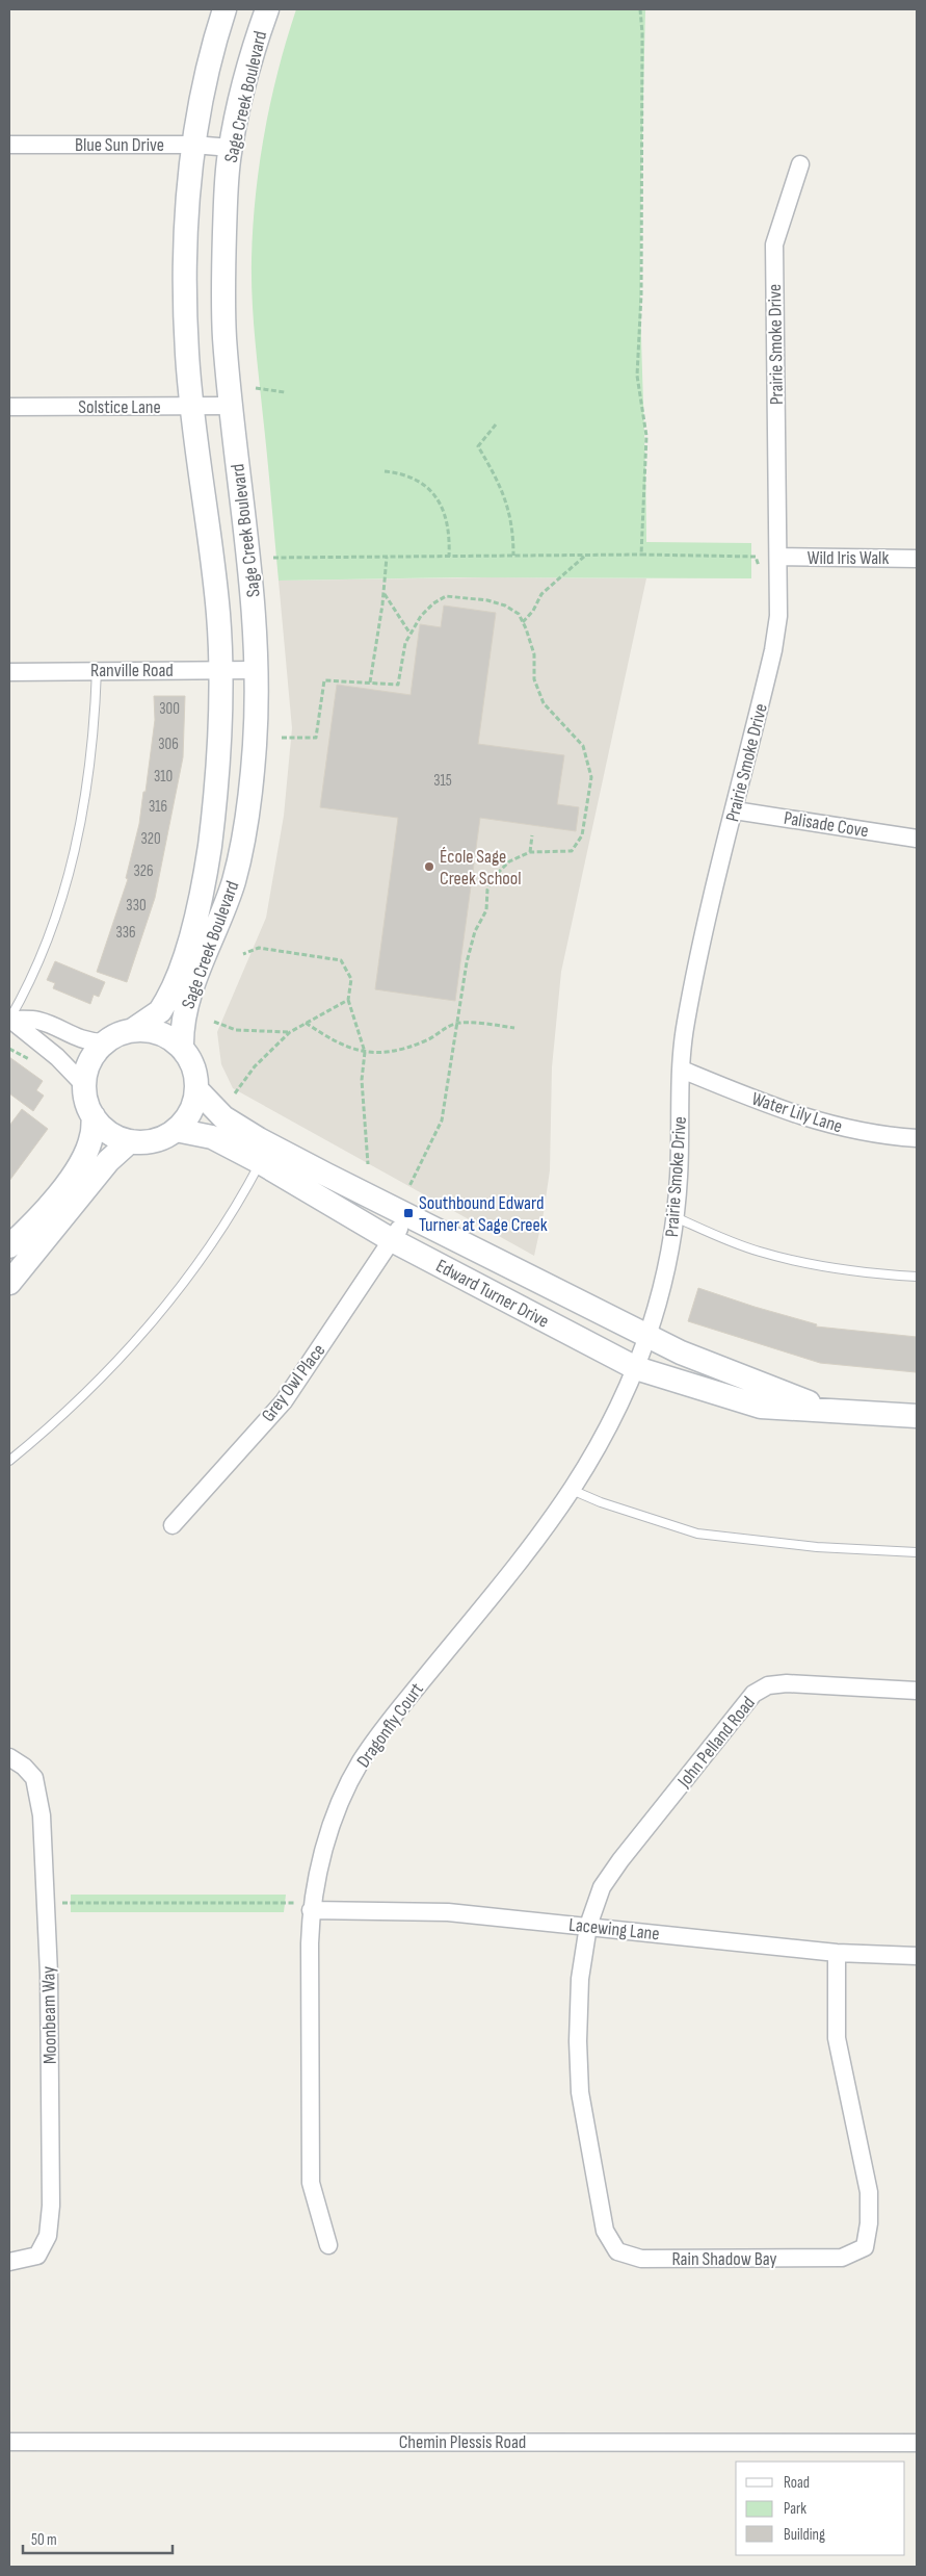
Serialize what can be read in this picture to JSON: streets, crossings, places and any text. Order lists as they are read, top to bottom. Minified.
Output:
{"streets":{"street":["Sage Creek Boulevard","Blue Sun Drive","Prairie Smoke Drive","Solstice Lane","Wild Iris Walk","Ranville Road","Palisade Cove","Water Lily Lane","Edward Turner Drive","Grey Owl Place","Dragonfly Court","John Pelland Road","Lacewing Lane","Moonbeam Way","Rain Shadow Bay","Chemin Plessis Road"]},"crossings":[["Sage Creek Boulevard","Blue Sun Drive"],["Sage Creek Boulevard","Solstice Lane"],["Sage Creek Boulevard","Ranville Road"],["Sage Creek Boulevard","Edward Turner Drive"],["Prairie Smoke Drive","Wild Iris Walk"],["Prairie Smoke Drive","Palisade Cove"],["Prairie Smoke Drive","Water Lily Lane"],["Prairie Smoke Drive","Edward Turner Drive"],["Prairie Smoke Drive","Dragonfly Court"],["Edward Turner Drive","Grey Owl Place"],["Edward Turner Drive","Dragonfly Court"],["Dragonfly Court","Lacewing Lane"],["John Pelland Road","Lacewing Lane"],["John Pelland Road","Rain Shadow Bay"],["Lacewing Lane","Rain Shadow Bay"]],"places":{"other":["École Sage Creek School"],"transit":["Southbound Edward Turner at Sage Creek"]},"house_numbers":["300","306","310","315","316","320","326","330","336"],"legend":["Road","Park","Building"],"scale_bar":"50 m"}
